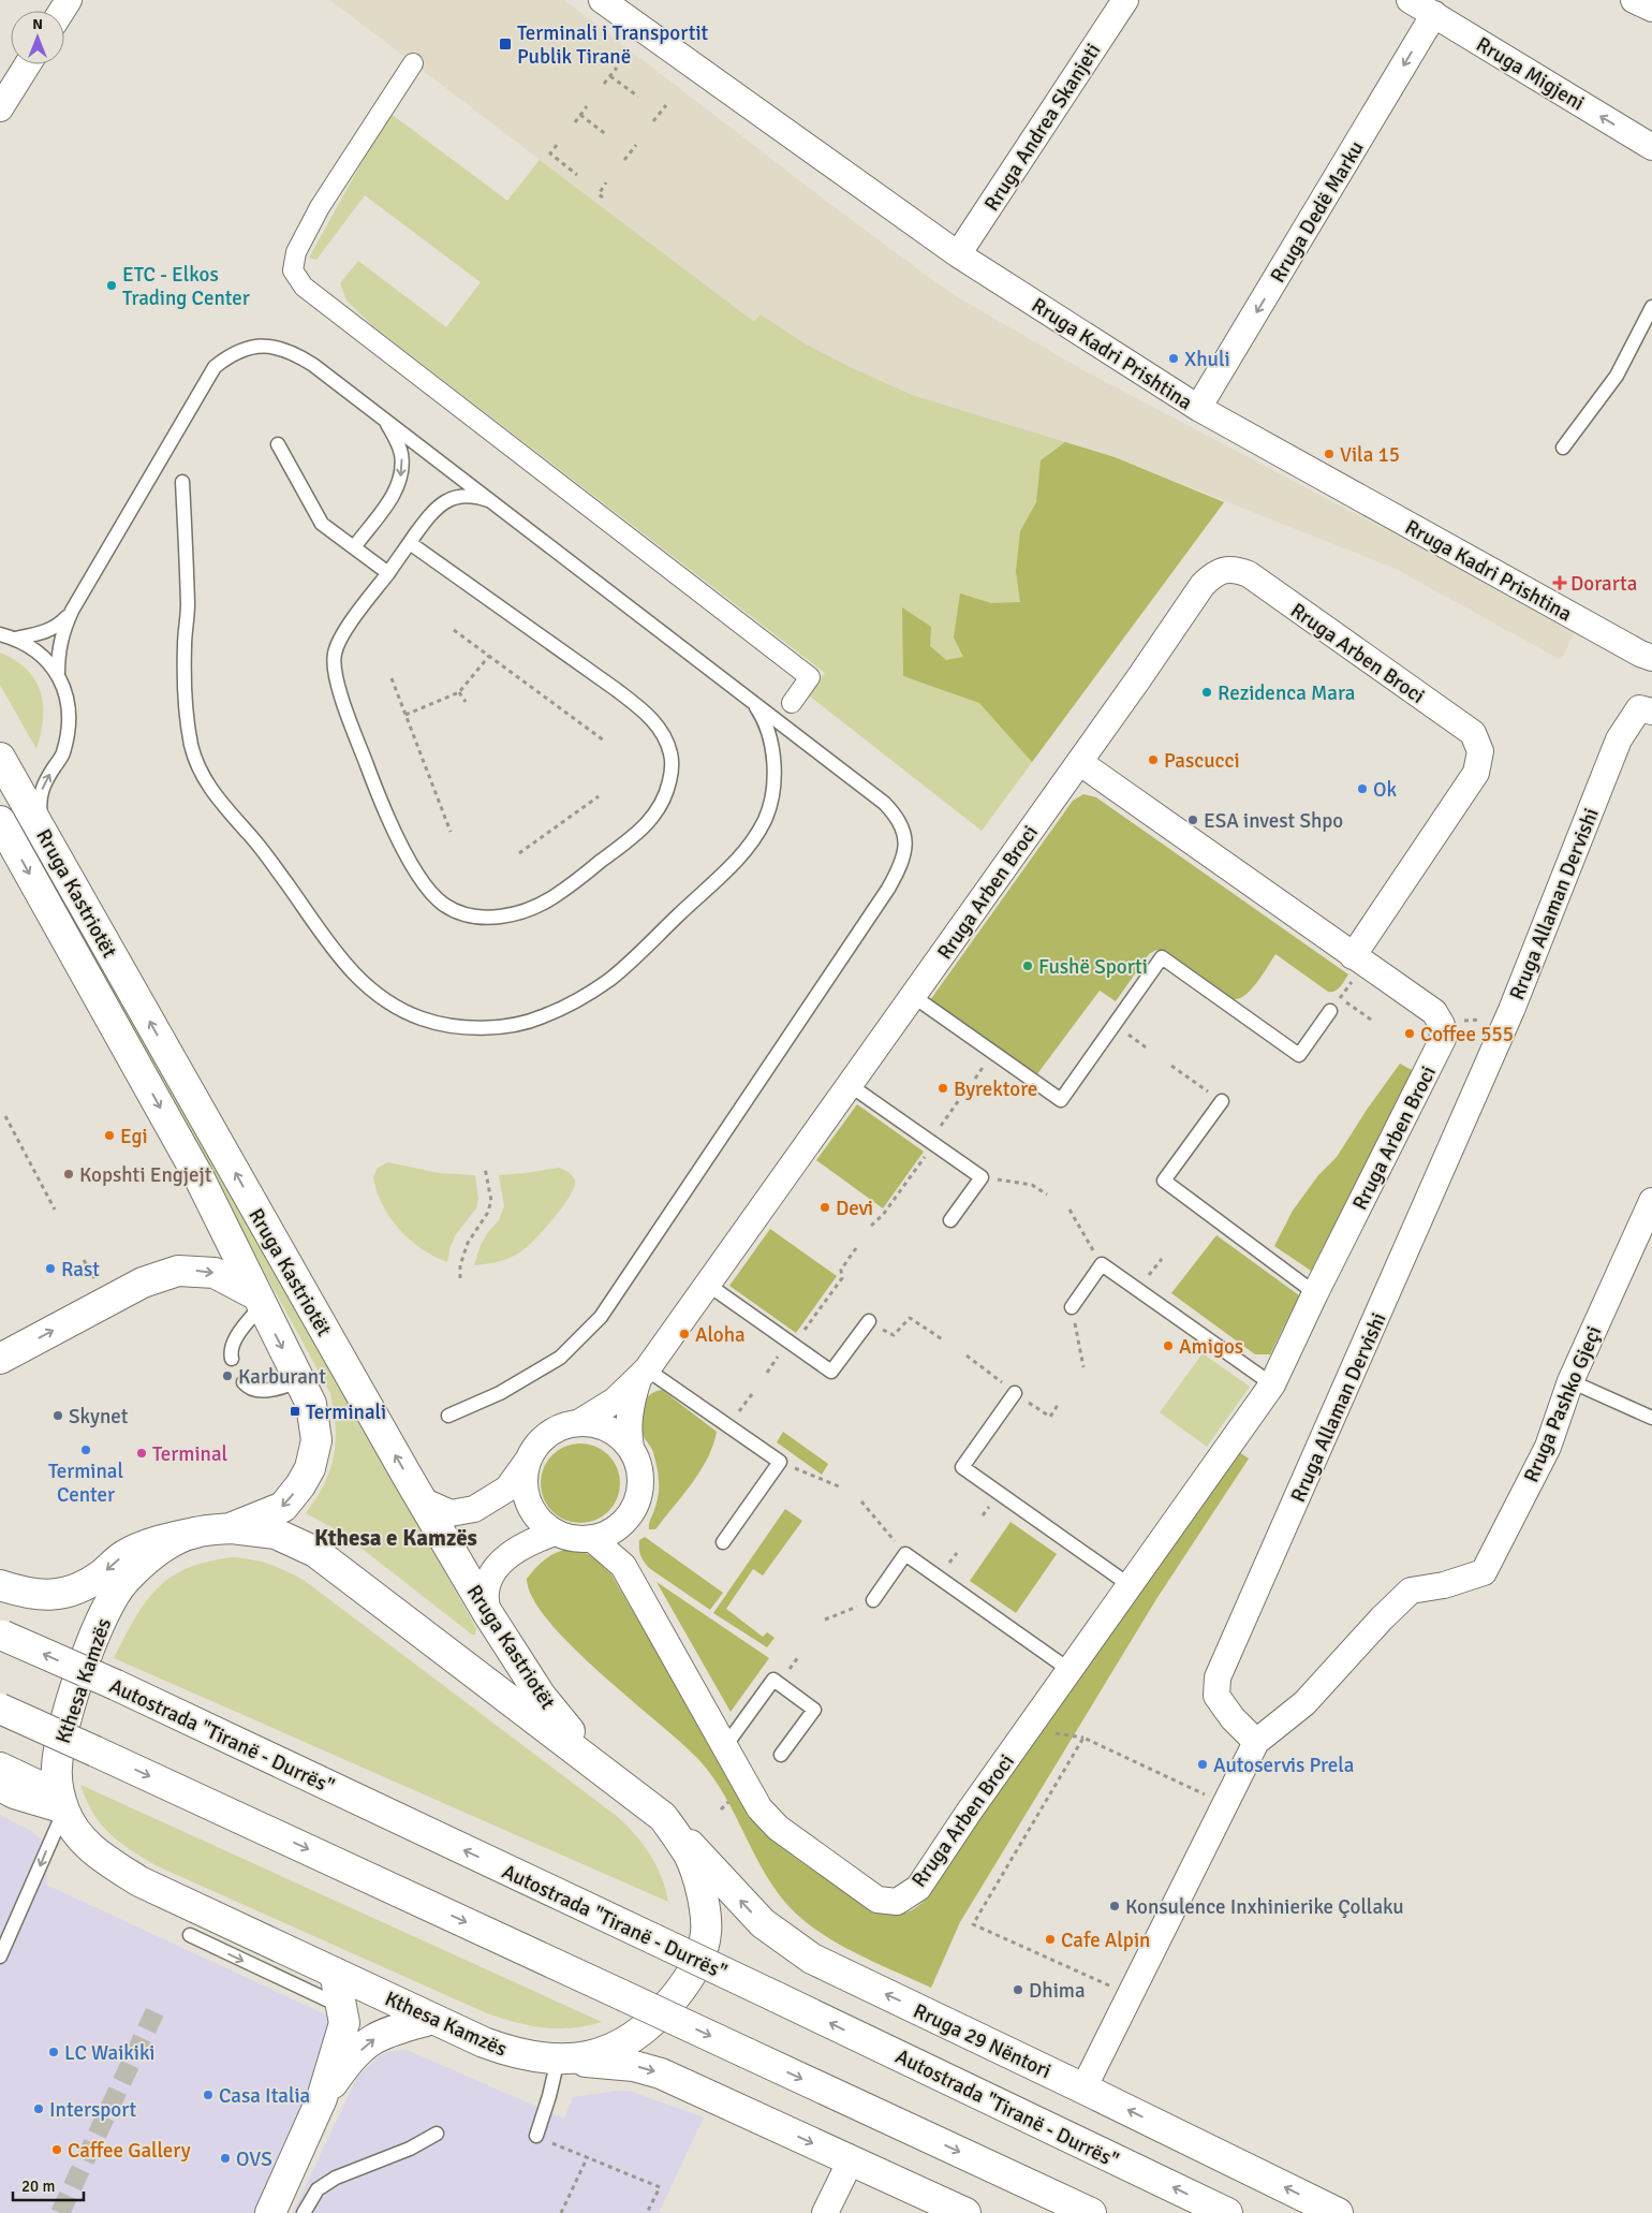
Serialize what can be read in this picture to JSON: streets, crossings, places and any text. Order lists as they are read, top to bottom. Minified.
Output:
{"streets":{"main road":["Rruga Kastriotët","Kthesa Kamzës","Autostrada \"Tiranë - Durrës\"","Rruga 29 Nëntori"],"street":["Rruga Migjeni","Rruga Andrea Skanjeti","Rruga Dedë Marku","Rruga Kadri Prishtina","Rruga Arben Broci","Rruga Allaman Dervishi","Rruga Pashko Gjeçi"]},"crossings":[["Rruga Migjeni","Rruga Dedë Marku"],["Rruga Andrea Skanjeti","Rruga Kadri Prishtina"],["Rruga Dedë Marku","Rruga Kadri Prishtina"],["Rruga Arben Broci","Rruga Kastriotët"],["Rruga Kastriotët","Kthesa Kamzës"],["Rruga Allaman Dervishi","Rruga Pashko Gjeçi"],["Kthesa Kamzës","Rruga 29 Nëntori"]],"one_way":["Rruga Migjeni","Rruga Dedë Marku"],"districts":["Kthesa e Kamzës"],"places":{"transit":["Terminali i Transportit Publik Tiranë","Terminali"],"other":["ETC - Elkos Trading Center","Xhuli","Vila 15","Rezidenca Mara","Pascucci","Ok","ESA invest Shpo","Fushë Sporti","Coffee 555","Byrektore","Egi","Kopshti Engjejt","Devi","Rast","Aloha","Amigos","Karburant","Skynet","Terminal Center","Terminal","Autoservis Prela","Konsulence Inxhinierike Çollaku","Cafe Alpin","Dhima","LC Waikiki","Casa Italia","Intersport","Caffee Gallery","OVS"],"health":["Dorarta"]},"scale_bar":"20 m","north":"top"}
